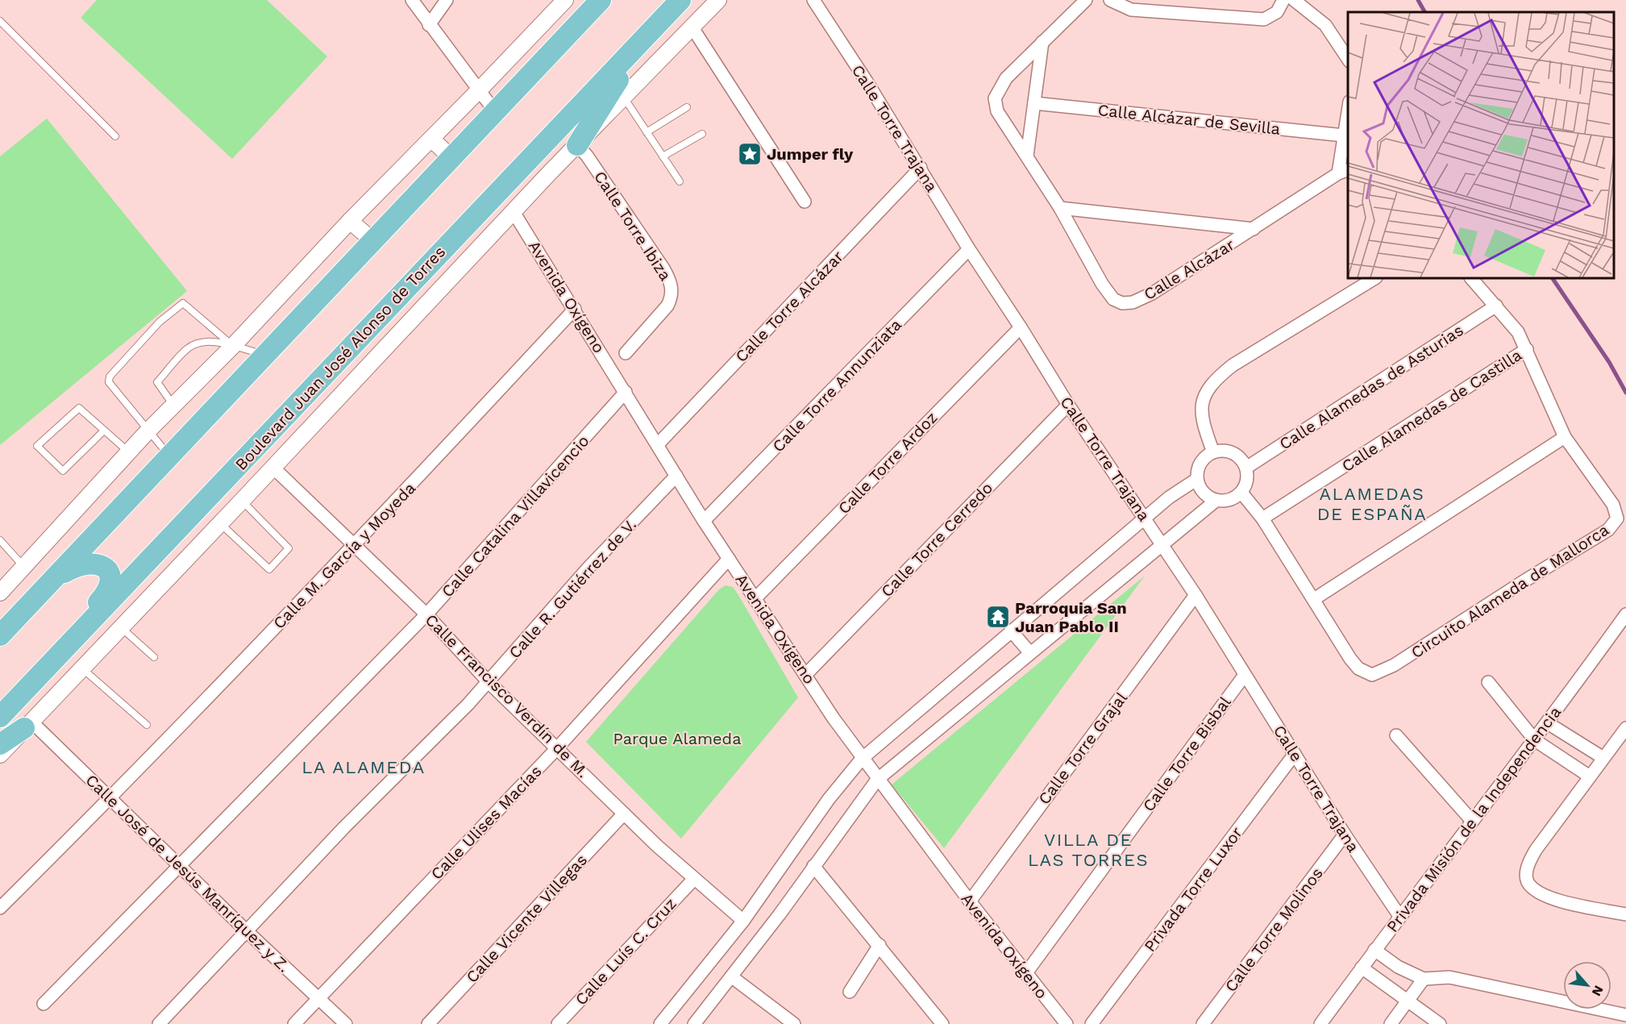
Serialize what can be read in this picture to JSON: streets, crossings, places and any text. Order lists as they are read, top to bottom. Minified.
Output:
{"streets":{"main road":["Boulevard Juan José Alonso de Torres"],"street":["Calle Alcázar de Sevilla","Calle Torre Trajana","Calle Torre Ibiza","Calle Alcázar","Avenida Oxígeno","Calle Torre Alcázar","Calle Torre Annunziata","Calle Alamedas de Asturias","Calle Alamedas de Castilla","Calle Torre Ardoz","Calle Catalina Villavicencio","Calle Torre Cerredo","Calle M. García y Moyeda","Calle R. Gutiérrez de V.","Circuito Alameda de Mallorca","Calle Francisco Verdín de M.","Calle Torre Grajal","Calle Torre Bisbal","Privada Misión de la Independencia","Calle Ulises Macías","Calle José de Jesús Manríquez y Z.","Privada Torre Luxor","Calle Vicente Villegas","Calle Torre Molinos","Calle Luís C. Cruz"]},"crossings":[["Calle Torre Trajana","Calle Torre Alcázar"],["Calle Torre Trajana","Calle Torre Annunziata"],["Calle Torre Trajana","Calle Torre Ardoz"],["Calle Torre Trajana","Calle Torre Cerredo"],["Calle Torre Trajana","Calle Torre Grajal"],["Calle Torre Trajana","Calle Torre Bisbal"],["Calle Torre Trajana","Privada Misión de la Independencia"],["Calle Torre Trajana","Privada Torre Luxor"],["Calle Torre Trajana","Calle Torre Molinos"],["Avenida Oxígeno","Calle Torre Alcázar"],["Avenida Oxígeno","Calle Torre Annunziata"],["Avenida Oxígeno","Calle Torre Ardoz"],["Avenida Oxígeno","Calle Catalina Villavicencio"],["Avenida Oxígeno","Calle Torre Cerredo"],["Avenida Oxígeno","Calle M. García y Moyeda"],["Avenida Oxígeno","Calle R. Gutiérrez de V."],["Avenida Oxígeno","Calle Torre Grajal"],["Avenida Oxígeno","Calle Torre Bisbal"],["Avenida Oxígeno","Calle Ulises Macías"],["Calle Alamedas de Asturias","Circuito Alameda de Mallorca"],["Calle Alamedas de Castilla","Circuito Alameda de Mallorca"],["Calle Catalina Villavicencio","Calle Francisco Verdín de M."],["Calle Catalina Villavicencio","Calle José de Jesús Manríquez y Z."],["Calle M. García y Moyeda","Calle Francisco Verdín de M."],["Calle M. García y Moyeda","Calle José de Jesús Manríquez y Z."],["Calle R. Gutiérrez de V.","Calle Francisco Verdín de M."],["Calle R. Gutiérrez de V.","Calle José de Jesús Manríquez y Z."],["Calle Francisco Verdín de M.","Calle Ulises Macías"],["Calle Francisco Verdín de M.","Calle Vicente Villegas"],["Calle Francisco Verdín de M.","Calle Luís C. Cruz"],["Calle Ulises Macías","Calle José de Jesús Manríquez y Z."]],"districts":["ALAMEDAS DE ESPAÑA","LA ALAMEDA","VILLA DE LAS TORRES"],"parks":["Parque Alameda"],"places":{"place":["Jumper fly"],"temple":["Parroquia San Juan Pablo II"]},"north":"bottom right"}
